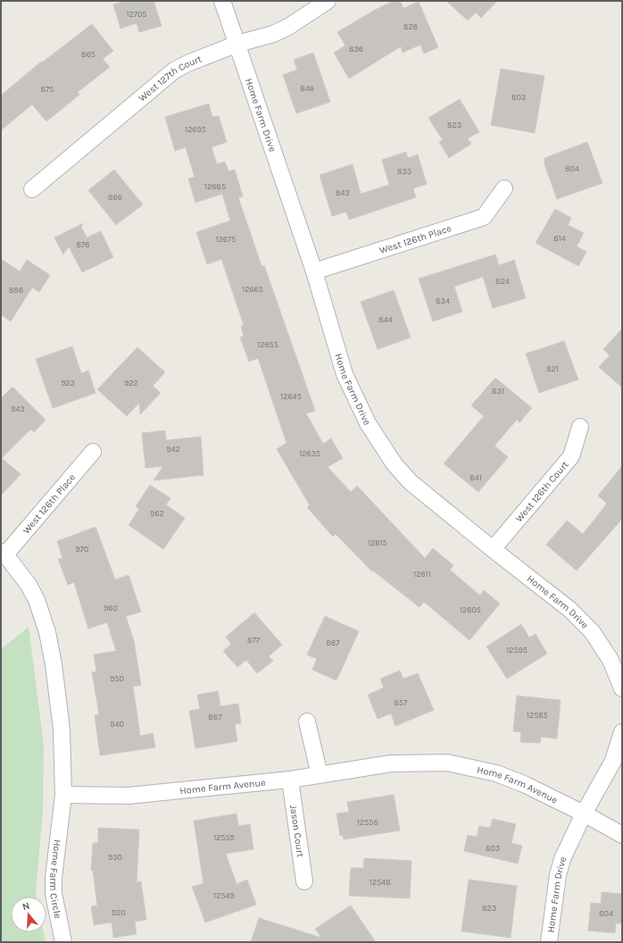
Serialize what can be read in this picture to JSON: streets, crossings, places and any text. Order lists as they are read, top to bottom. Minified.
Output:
{"streets":{"street":["West 127th Court","Home Farm Drive","West 126th Place","West 126th Court","Home Farm Avenue","Jason Court","Home Farm Circle"]},"crossings":[["West 127th Court","Home Farm Drive"],["Home Farm Drive","West 126th Place"],["Home Farm Drive","West 126th Court"],["Home Farm Drive","Home Farm Avenue"],["Home Farm Avenue","Jason Court"],["Home Farm Avenue","Home Farm Circle"]],"house_numbers":["12705","826","836","865","846","875","803","823","12695","804","833","12685","843","866","814","12675","876","824","12665","886","834","844","12655","821","923","922","831","12645","943","942","12635","841","962","12615","970","12611","960","12605","877","867","12595","950","857","12585","887","940","12558","12559","803","930","12548","12549","823","920","804"],"north":"top"}
